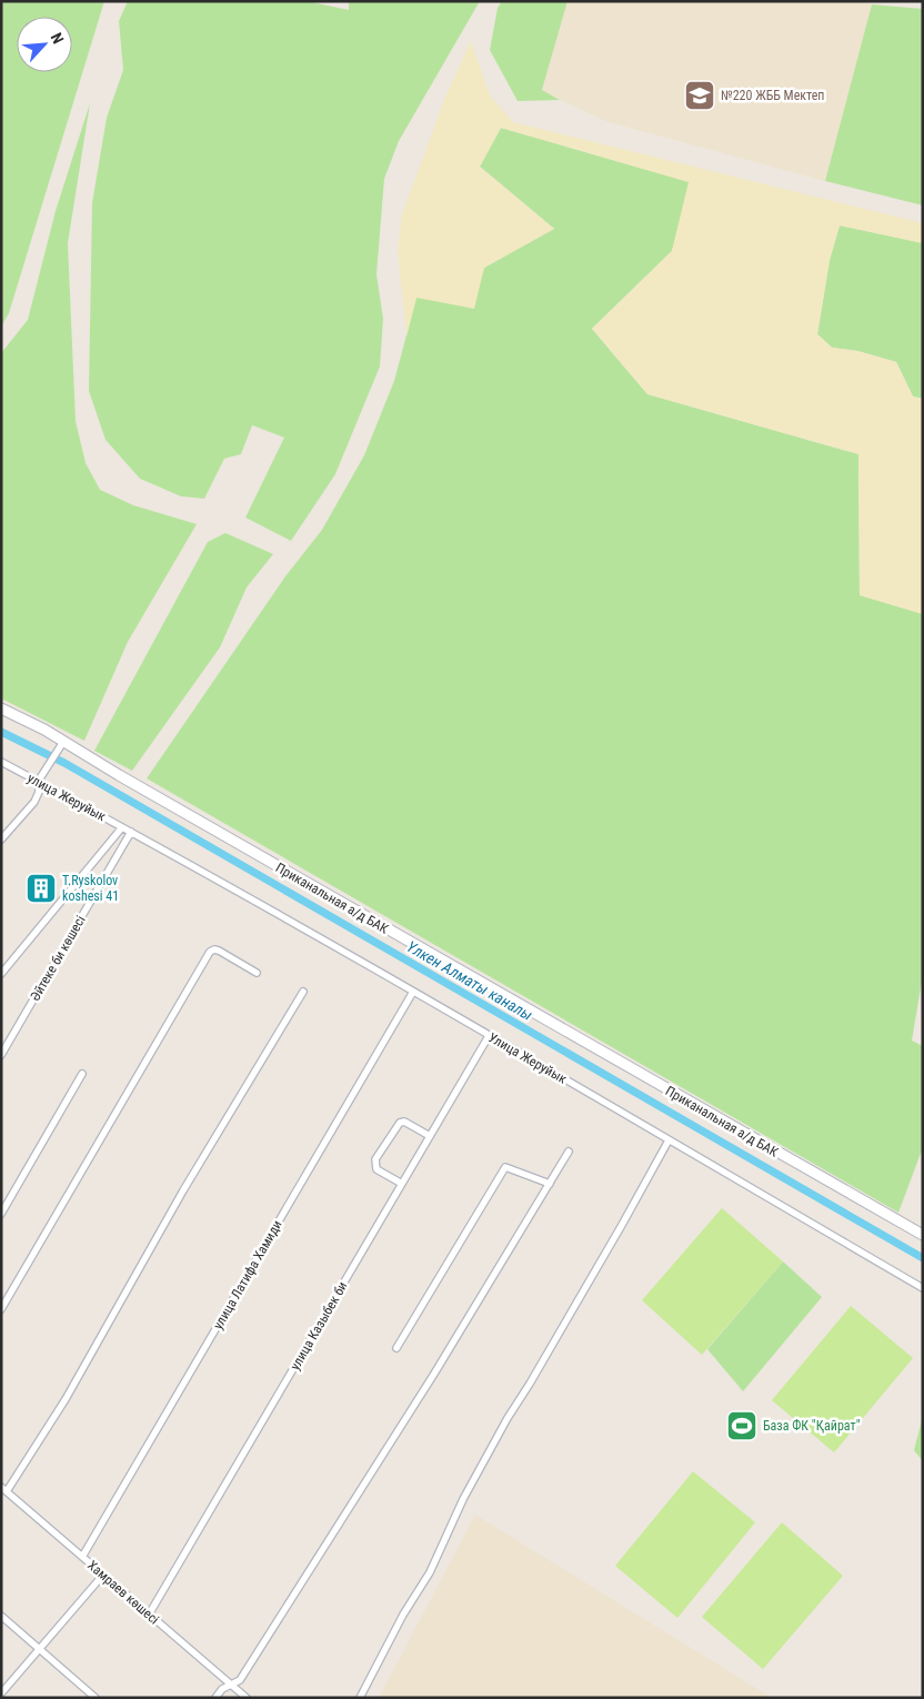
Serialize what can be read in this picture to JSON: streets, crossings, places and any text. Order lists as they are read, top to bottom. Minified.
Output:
{"streets":{"street":["улица Жеруйык","Приканальная а/д БАК","Әйтеке би көшесі","Улица Жеруйык","улица Латифа Хамиди","улица Казыбек би","Хамраев көшесі"]},"crossings":[["улица Жеруйык","Әйтеке би көшесі"],["улица Жеруйык","Улица Жеруйык"],["Әйтеке би көшесі","Улица Жеруйык"],["Улица Жеруйык","улица Латифа Хамиди"],["Улица Жеруйык","улица Казыбек би"],["улица Латифа Хамиди","Хамраев көшесі"],["улица Казыбек би","Хамраев көшесі"]],"water":["Үлкен Алматы каналы"],"places":{"school or university":["№220 ЖББ Мектеп"],"building":["T.Ryskolov koshesi 41"],"sports":["База ФК \"Қайрат\""]},"north":"top right"}
